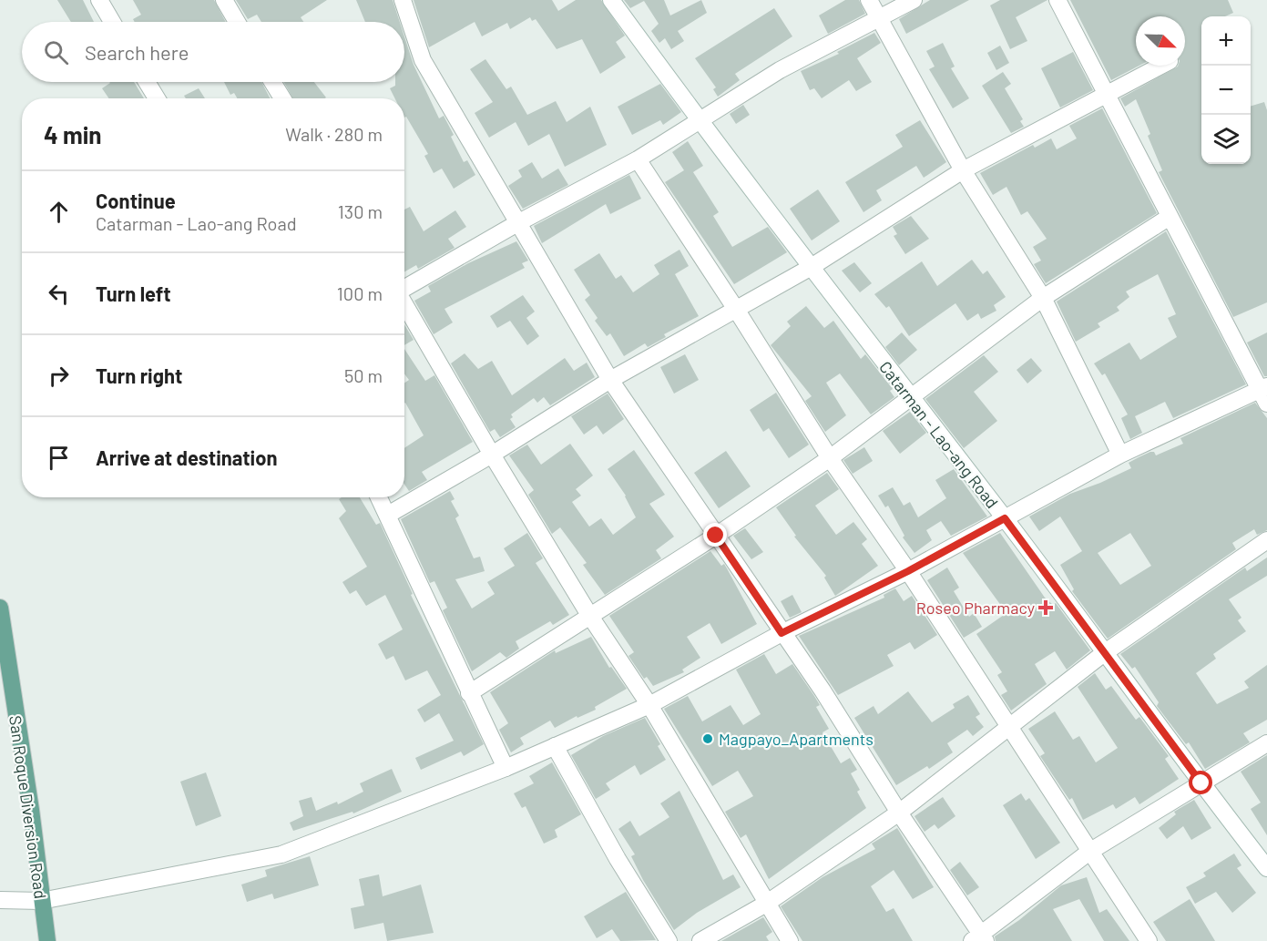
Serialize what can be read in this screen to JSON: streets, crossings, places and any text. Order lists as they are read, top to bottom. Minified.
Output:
{"streets":{"main road":["San Roque Diversion Road"],"street":["Catarman - Lao-ang Road"]},"places":{"health":["Roseo Pharmacy"],"other":["Magpayo_Apartments"]},"north":"bottom right","page":{"map_buttons":["+","−"],"search":"Search here","heading":["4 min","Walk · 280 m"],"list":[["Continue","Catarman - Lao-ang Road","130 m"],["Turn left","100 m"],["Turn right","50 m"],"Arrive at destination"]}}
